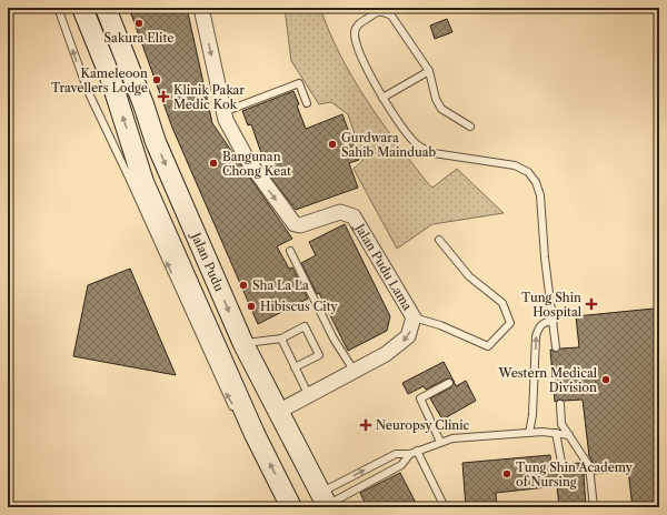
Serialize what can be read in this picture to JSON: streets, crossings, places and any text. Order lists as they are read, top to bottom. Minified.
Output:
{"streets":{"main road":["Jalan Pudu"],"street":["Jalan Pudu Lama"]},"crossings":[["Jalan Pudu","Jalan Pudu Lama"]],"places":{"other":["Sakura Elite","Kameleoon Travellers Lodge","Gurdwara Sahib Mainduab","Bangunan Chong Keat","Sha La La","Hibiscus City","Western Medical Division","Tung Shin Academy of Nursing"],"health":["Klinik Pakar Medic Kok","Tung Shin Hospital","Neuropsy Clinic"]}}
